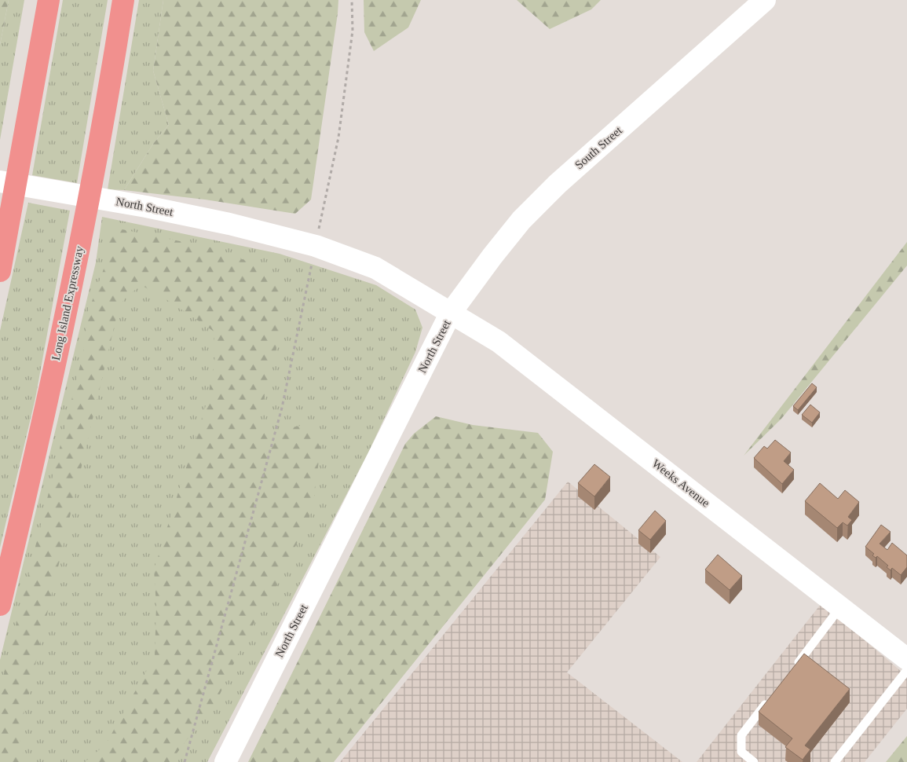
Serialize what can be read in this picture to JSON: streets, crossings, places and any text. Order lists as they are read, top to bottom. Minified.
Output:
{"streets":{"highway":["Long Island Expressway"],"street":["South Street","North Street","Weeks Avenue"]},"crossings":[["South Street","North Street"],["South Street","Weeks Avenue"],["North Street","Weeks Avenue"]]}
